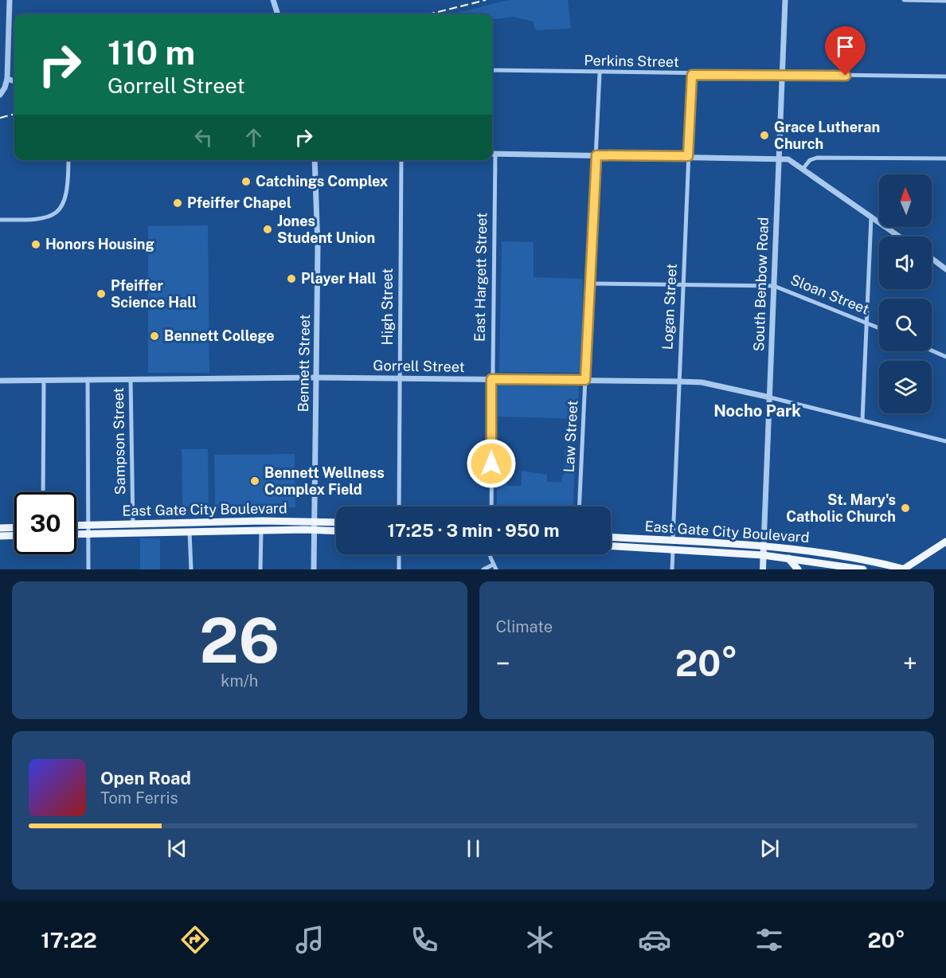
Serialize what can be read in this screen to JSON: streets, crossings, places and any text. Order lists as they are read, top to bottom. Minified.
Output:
{"streets":{"main road":["South Benbow Road","East Gate City Boulevard"],"street":["Perkins Street","East Hargett Street","Sloan Street","High Street","Logan Street","Bennett Street","Gorrell Street","Law Street","Sampson Street"]},"crossings":[["Perkins Street","South Benbow Road"],["Perkins Street","Logan Street"],["Perkins Street","Law Street"],["East Hargett Street","Gorrell Street"],["South Benbow Road","Sloan Street"],["South Benbow Road","Gorrell Street"],["South Benbow Road","East Gate City Boulevard"],["Sloan Street","Logan Street"],["Sloan Street","Law Street"],["High Street","Gorrell Street"],["Logan Street","Gorrell Street"],["Logan Street","East Gate City Boulevard"],["Bennett Street","Gorrell Street"],["Bennett Street","East Gate City Boulevard"],["Gorrell Street","Law Street"],["Gorrell Street","Sampson Street"],["Sampson Street","East Gate City Boulevard"]],"districts":["Nocho Park"],"places":["Grace Lutheran Church","Catchings Complex","Pfeiffer Chapel","Jones Student Union","Honors Housing","Player Hall","Pfeiffer Science Hall","Bennett College","Bennett Wellness Complex Field","St. Mary's Catholic Church"],"north":"top","page":{"turn":["110 m","Gorrell Street"],"limit":"30","trip":"17:25 · 3 min · 950 m","tile":[["26","km/h"],"Climate"],"heat":["−","20°","+"],"song":["Open Road","Tom Ferris"],"tabs":["17:22","20°"]}}
